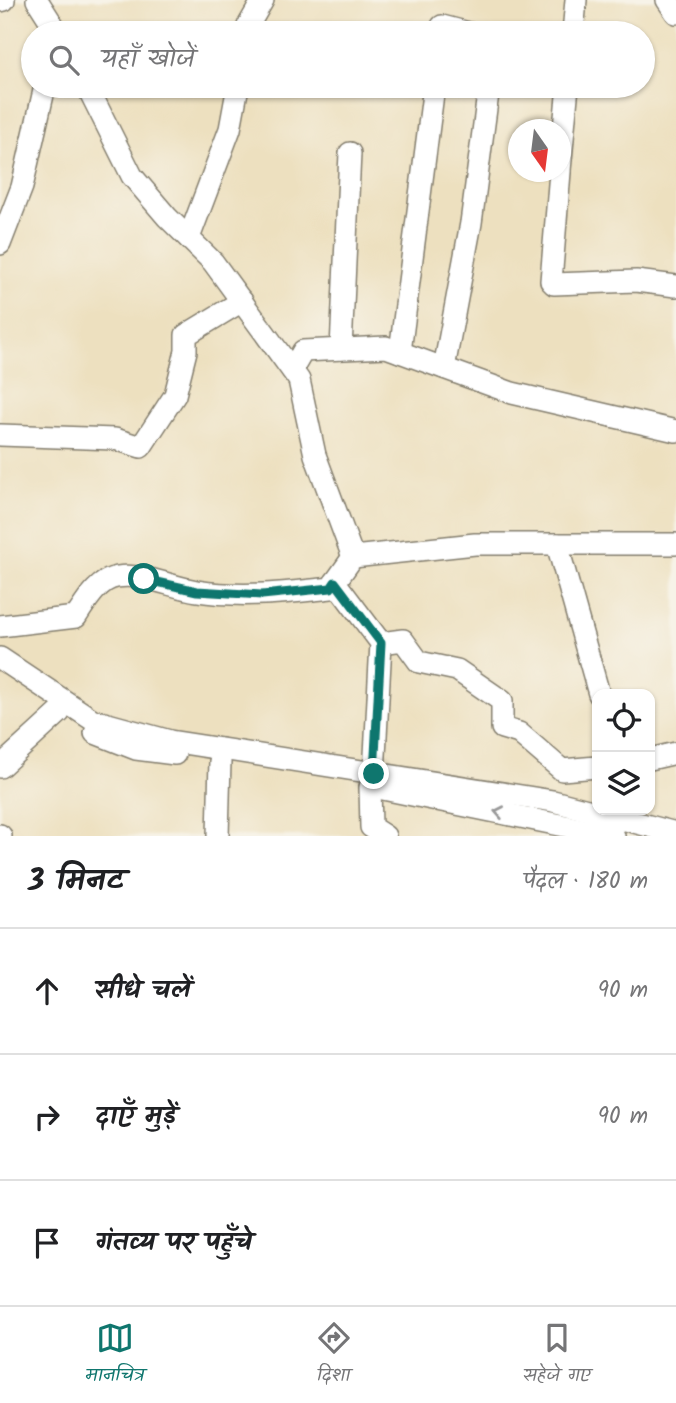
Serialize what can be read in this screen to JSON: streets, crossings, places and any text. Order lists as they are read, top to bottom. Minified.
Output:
{"north":"bottom","page":{"search":"यहाँ खोजें","heading":["3 मिनट","पैदल · 180 m"],"list":[["सीधे चलें","90 m"],["दाएँ मुड़ें","90 m"],"गंतव्य पर पहुँचे"],"nav":["मानचित्र","दिशा","सहेजे गए"]}}
